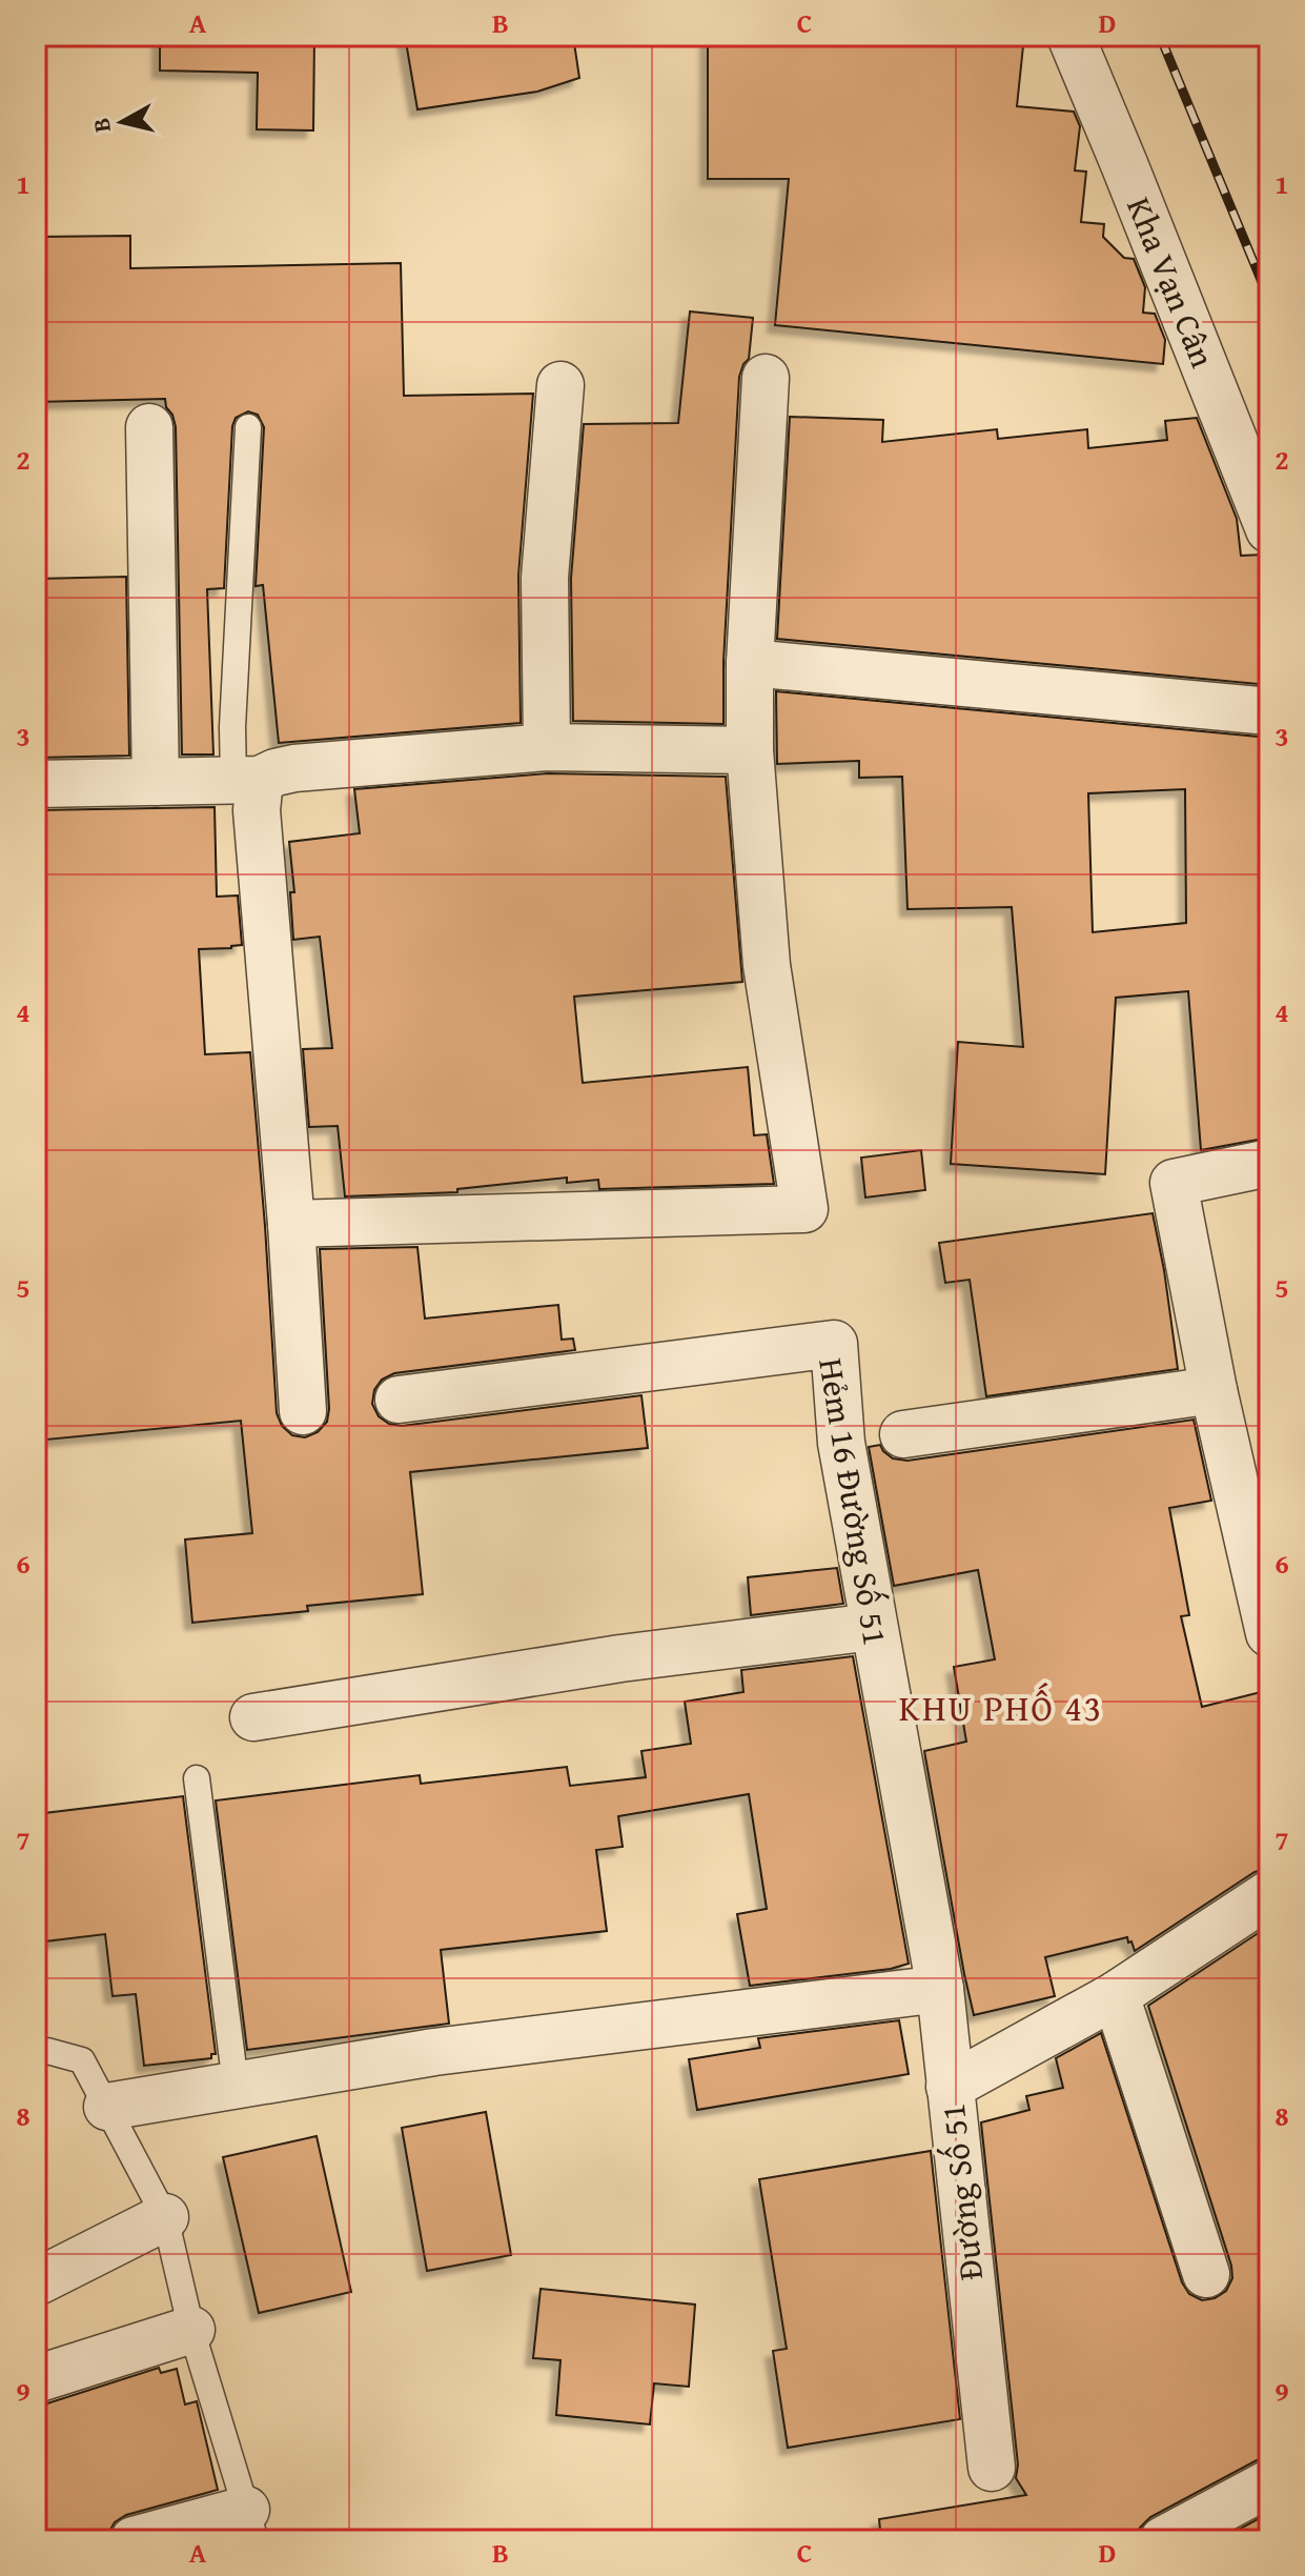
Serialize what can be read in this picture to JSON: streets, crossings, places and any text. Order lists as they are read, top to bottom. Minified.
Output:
{"streets":{"street":["Kha Vạn Cân","Hẻm 16 Đường Số 51","Đường Số 51"]},"crossings":[["Hẻm 16 Đường Số 51","Đường Số 51"]],"districts":["KHU PHỐ 43"],"north":"left","grid":{"columns":["A","B","C","D"],"rows":["1","2","3","4","5","6","7","8","9"]}}
